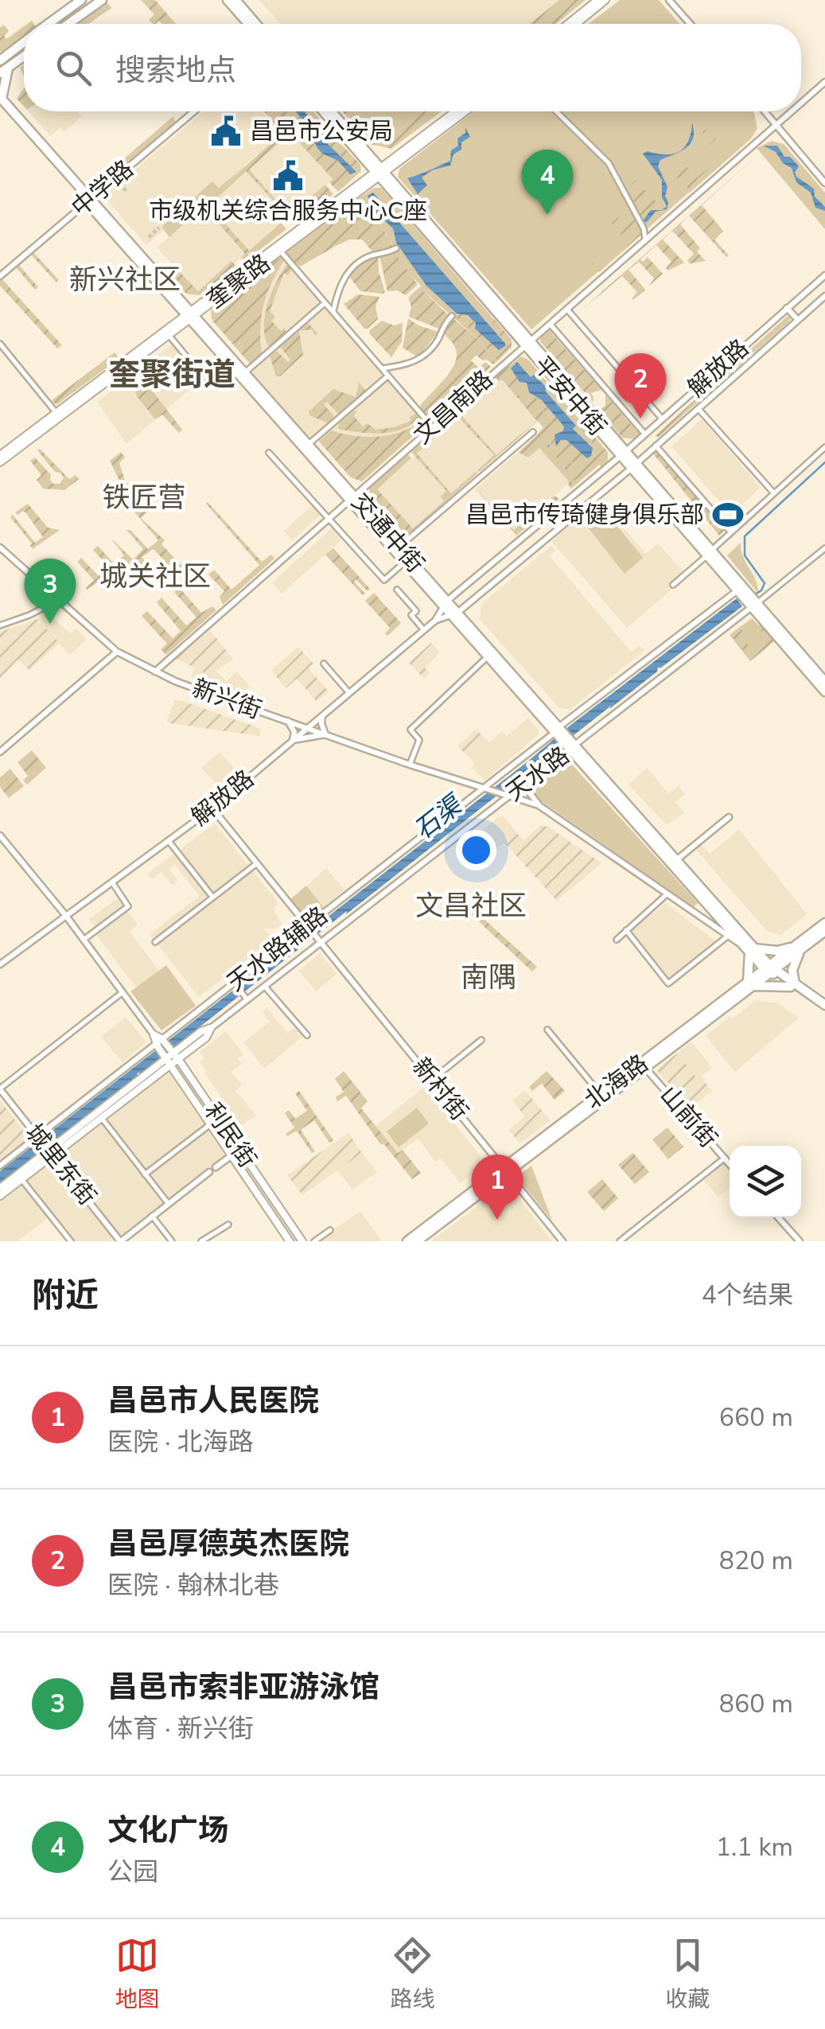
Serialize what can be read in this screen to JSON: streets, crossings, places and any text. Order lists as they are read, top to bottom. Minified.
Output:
{"streets":{"main road":["奎聚路","平安中街","交通中街","天水路","北海路","利民街"],"street":["中学路","解放路","文昌南路","新兴街","天水路辅路","新村街","山前街","城里东街"]},"crossings":[["中学路","交通中街"],["奎聚路","平安中街"],["奎聚路","交通中街"],["解放路","平安中街"],["解放路","交通中街"],["解放路","新兴街"],["解放路","利民街"],["平安中街","文昌南路"],["平安中街","天水路"],["平安中街","天水路辅路"],["文昌南路","交通中街"],["文昌南路","新兴街"],["交通中街","天水路"],["交通中街","天水路辅路"],["交通中街","北海路"],["新兴街","天水路"],["新兴街","天水路辅路"],["天水路","新村街"],["天水路","利民街"],["天水路","城里东街"],["天水路辅路","新村街"],["天水路辅路","利民街"],["天水路辅路","城里东街"],["北海路","新村街"],["北海路","山前街"]],"districts":["新兴社区","奎聚街道","铁匠营","城关社区","文昌社区","南隅"],"water":["石渠"],"places":{"public building":["昌邑市公安局","市级机关综合服务中心C座"],"sports":["昌邑市传琦健身俱乐部"]},"page":{"search":"搜索地点","pins":["4","2","3","1"],"heading":["附近","4个结果"],"list":[{"mark":"1","name":"昌邑市人民医院","note":"医院 · 北海路","value":"660 m"},{"mark":"2","name":"昌邑厚德英杰医院","note":"医院 · 翰林北巷","value":"820 m"},{"mark":"3","name":"昌邑市索非亚游泳馆","note":"体育 · 新兴街","value":"860 m"},{"mark":"4","name":"文化广场","note":"公园","value":"1.1 km"}],"nav":["地图","路线","收藏"]}}
